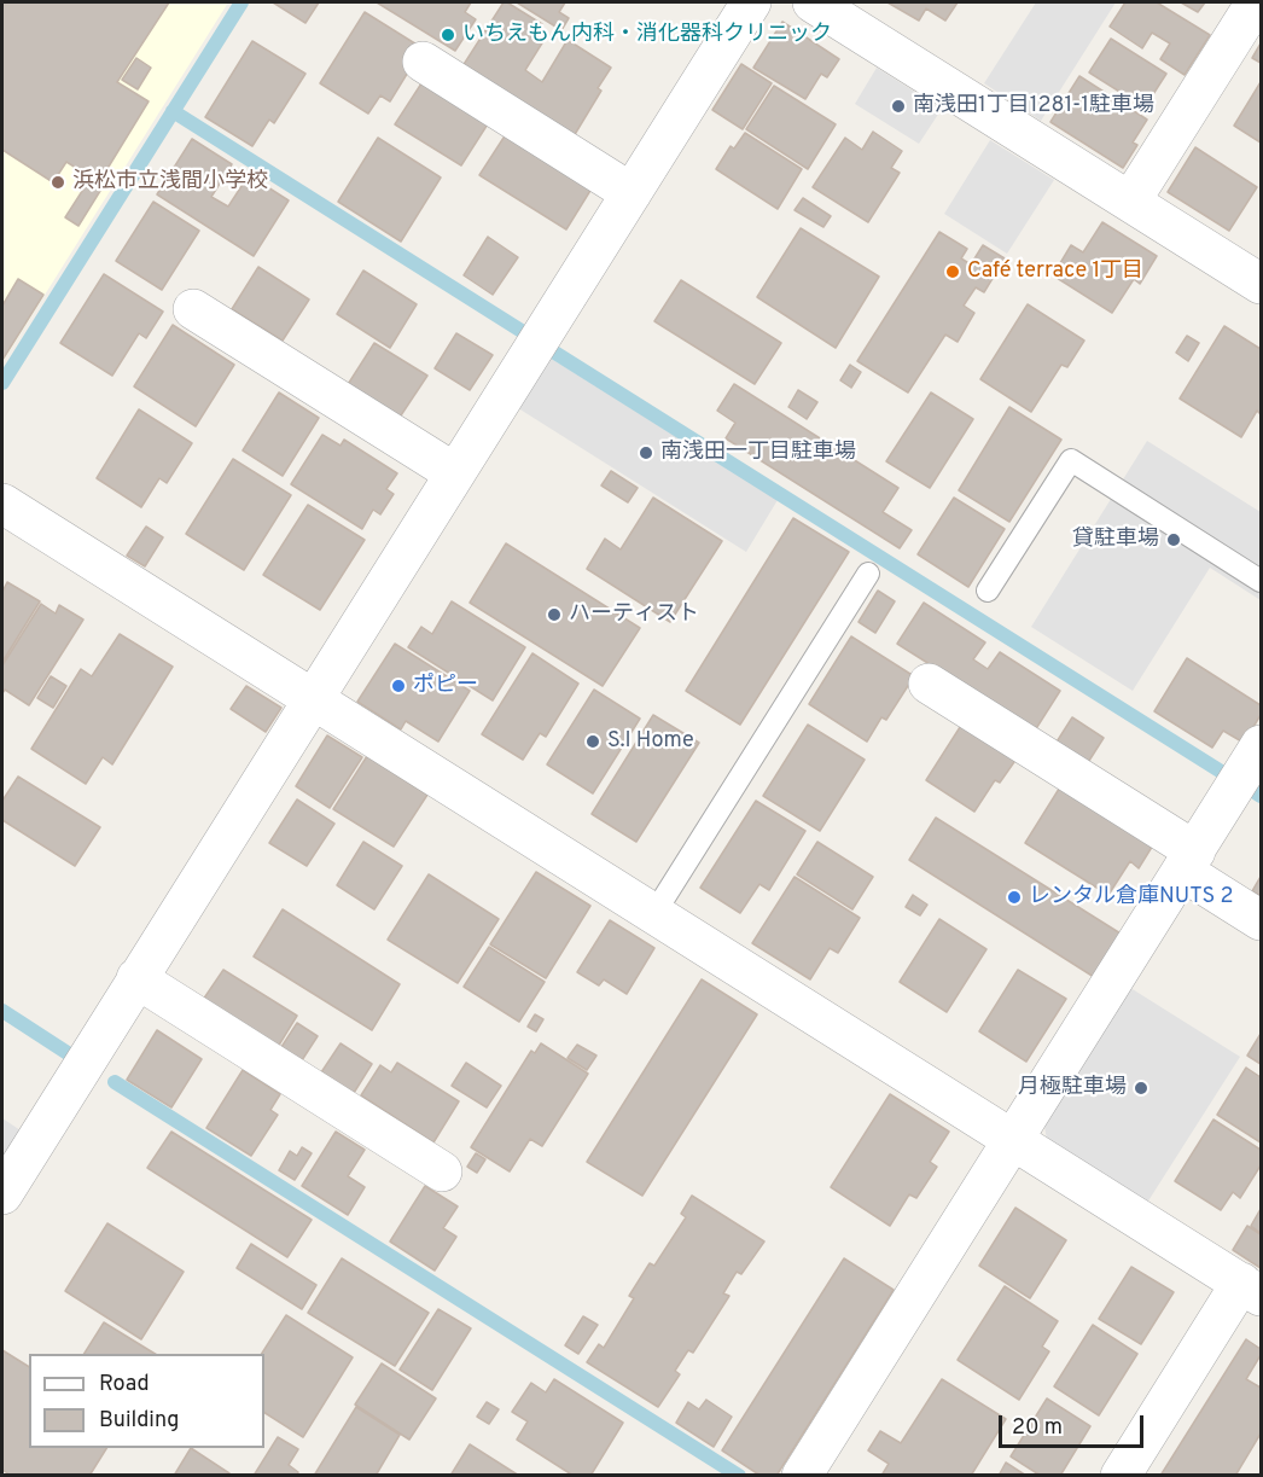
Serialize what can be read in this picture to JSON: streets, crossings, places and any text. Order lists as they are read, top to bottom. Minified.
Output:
{"places":["いちえもん内科・消化器科クリニック","南浅田1丁目1281-1駐車場","浜松市立浅間小学校","Café terrace 1丁目","南浅田一丁目駐車場","貸駐車場","ハーティスト","ポピー","S.I Home","レンタル倉庫NUTS 2","月極駐車場"],"legend":["Road","Building"],"scale_bar":"20 m"}
